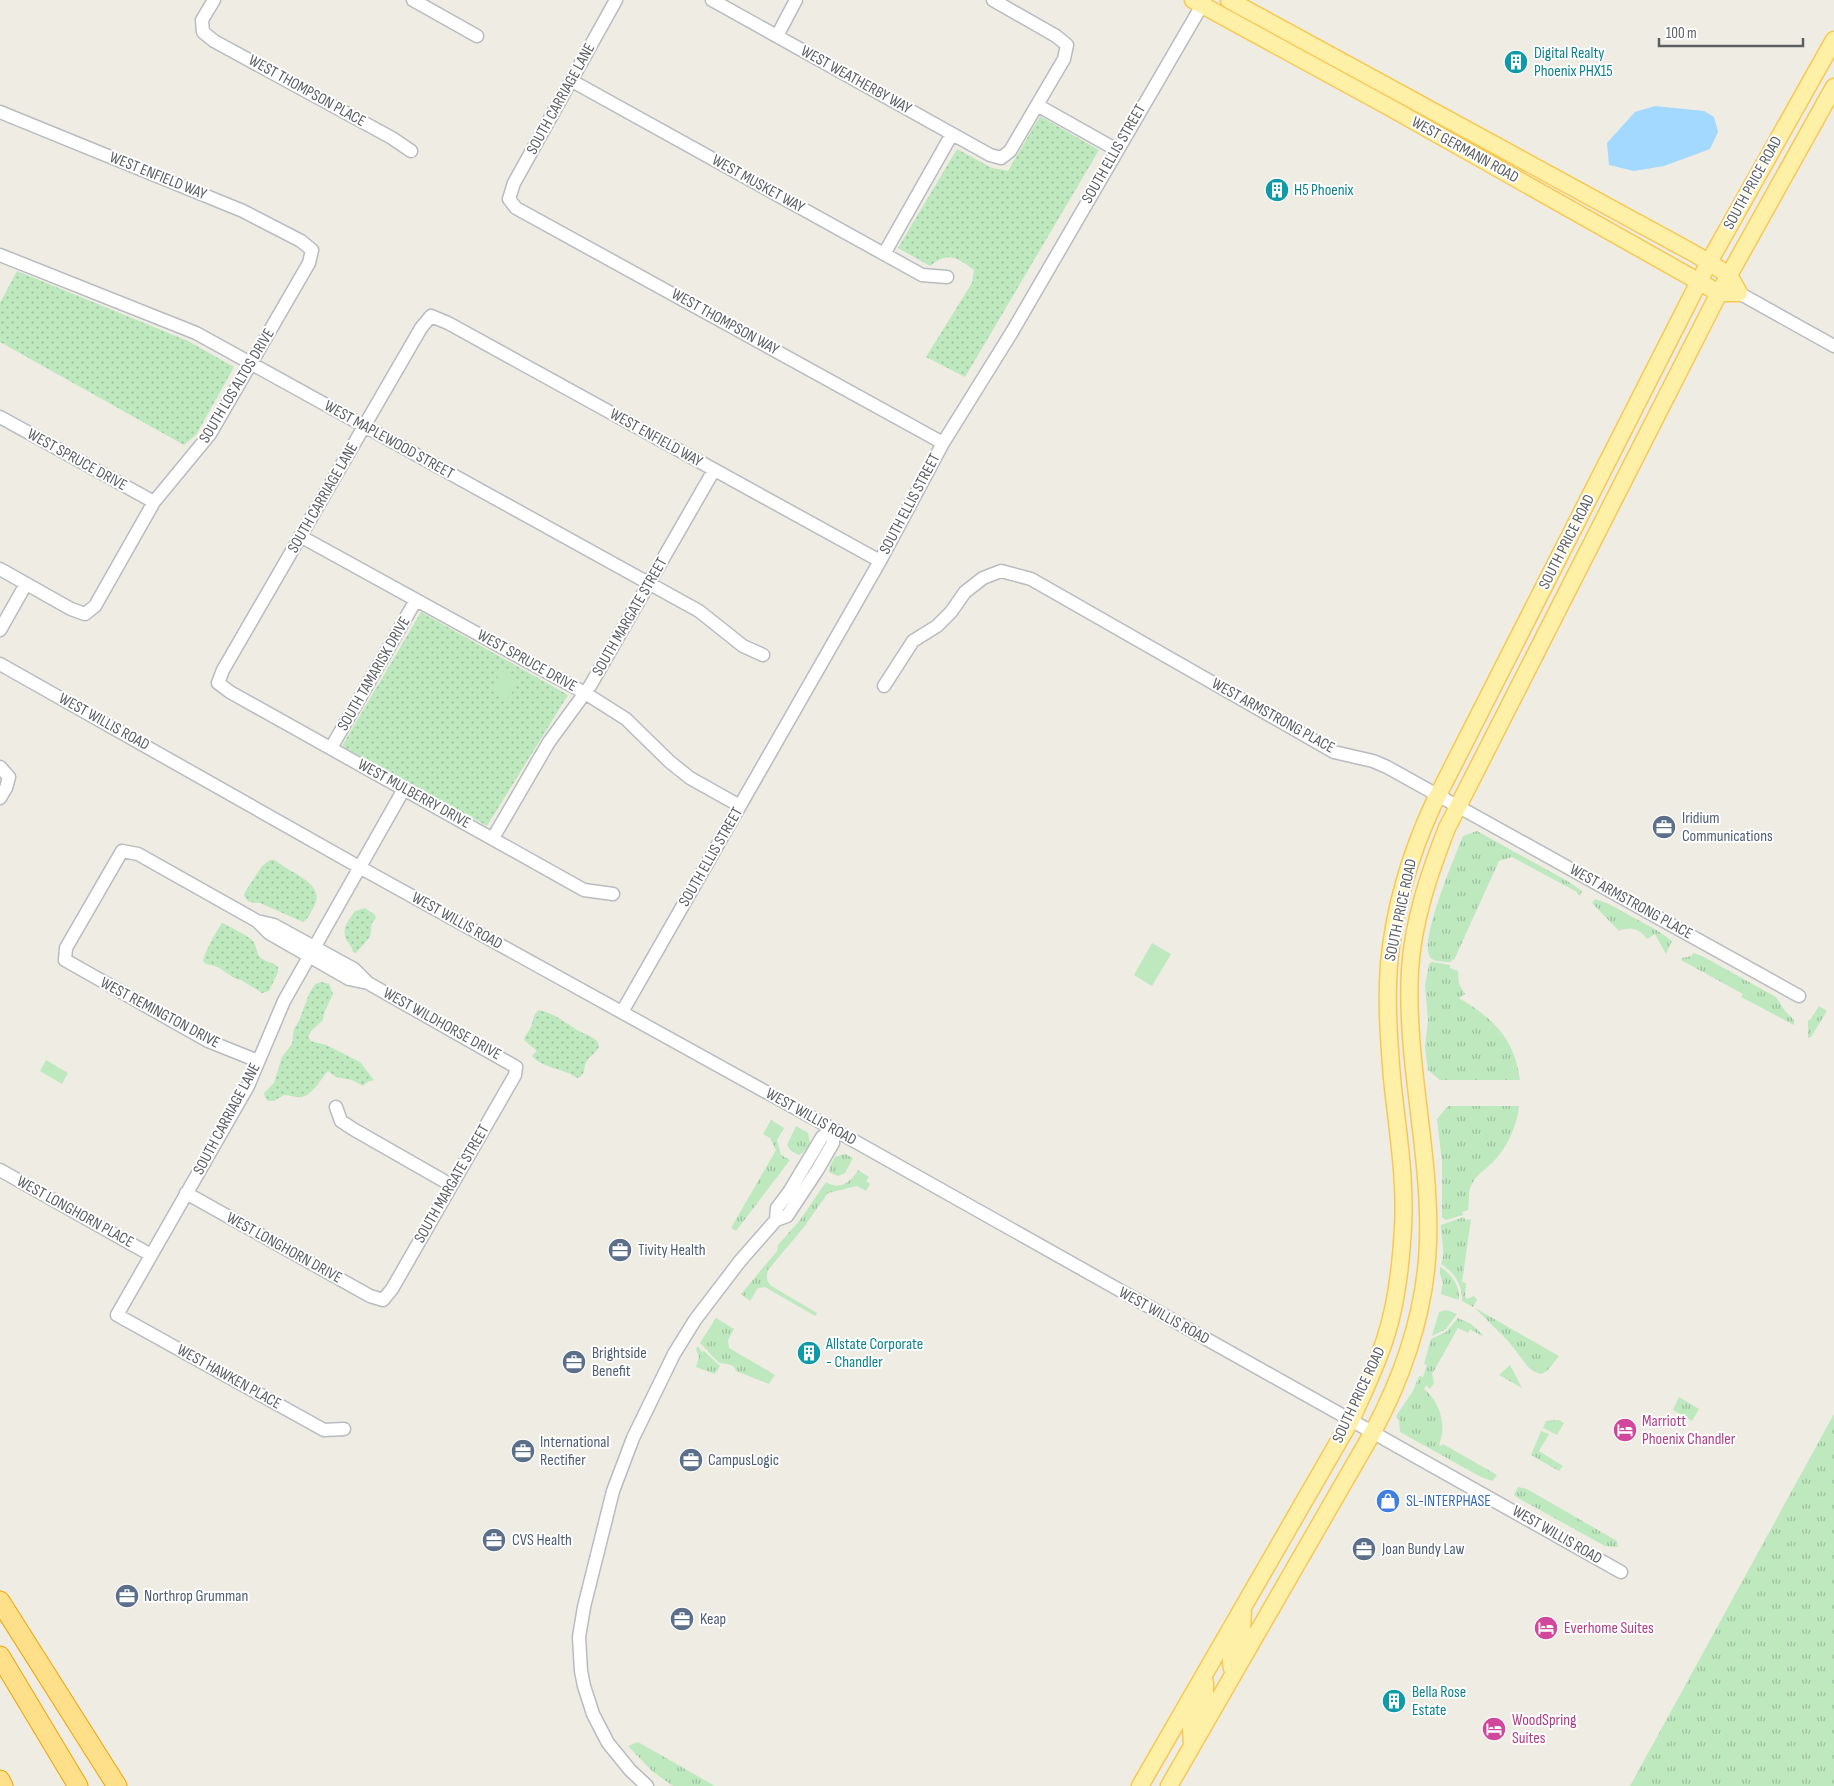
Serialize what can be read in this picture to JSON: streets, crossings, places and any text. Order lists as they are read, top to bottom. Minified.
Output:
{"streets":{"main road":["WEST GERMANN ROAD","SOUTH PRICE ROAD"],"street":["WEST WEATHERBY WAY","WEST THOMPSON PLACE","SOUTH CARRIAGE LANE","SOUTH ELLIS STREET","WEST ENFIELD WAY","WEST MUSKET WAY","WEST THOMPSON WAY","SOUTH LOS ALTOS DRIVE","WEST MAPLEWOOD STREET","WEST SPRUCE DRIVE","SOUTH MARGATE STREET","SOUTH TAMARISK DRIVE","WEST ARMSTRONG PLACE","WEST WILLIS ROAD","WEST MULBERRY DRIVE","WEST REMINGTON DRIVE","WEST WILDHORSE DRIVE","WEST LONGHORN PLACE","WEST LONGHORN DRIVE","WEST HAWKEN PLACE"]},"crossings":[["SOUTH CARRIAGE LANE","WEST ENFIELD WAY"],["SOUTH CARRIAGE LANE","WEST MUSKET WAY"],["SOUTH CARRIAGE LANE","WEST THOMPSON WAY"],["SOUTH CARRIAGE LANE","WEST MAPLEWOOD STREET"],["SOUTH CARRIAGE LANE","WEST SPRUCE DRIVE"],["SOUTH CARRIAGE LANE","WEST WILLIS ROAD"],["SOUTH CARRIAGE LANE","WEST MULBERRY DRIVE"],["SOUTH CARRIAGE LANE","WEST REMINGTON DRIVE"],["SOUTH CARRIAGE LANE","WEST WILDHORSE DRIVE"],["SOUTH CARRIAGE LANE","WEST LONGHORN PLACE"],["SOUTH CARRIAGE LANE","WEST LONGHORN DRIVE"],["SOUTH CARRIAGE LANE","WEST HAWKEN PLACE"],["WEST GERMANN ROAD","SOUTH ELLIS STREET"],["WEST GERMANN ROAD","SOUTH PRICE ROAD"],["SOUTH ELLIS STREET","WEST ENFIELD WAY"],["SOUTH ELLIS STREET","WEST THOMPSON WAY"],["SOUTH ELLIS STREET","WEST SPRUCE DRIVE"],["SOUTH ELLIS STREET","WEST WILLIS ROAD"],["WEST ENFIELD WAY","SOUTH LOS ALTOS DRIVE"],["WEST ENFIELD WAY","SOUTH MARGATE STREET"],["SOUTH PRICE ROAD","WEST ARMSTRONG PLACE"],["SOUTH PRICE ROAD","WEST WILLIS ROAD"],["SOUTH LOS ALTOS DRIVE","WEST MAPLEWOOD STREET"],["SOUTH LOS ALTOS DRIVE","WEST SPRUCE DRIVE"],["WEST MAPLEWOOD STREET","SOUTH MARGATE STREET"],["WEST SPRUCE DRIVE","SOUTH MARGATE STREET"],["WEST SPRUCE DRIVE","SOUTH TAMARISK DRIVE"],["SOUTH MARGATE STREET","WEST MULBERRY DRIVE"],["SOUTH MARGATE STREET","WEST WILDHORSE DRIVE"],["SOUTH MARGATE STREET","WEST LONGHORN DRIVE"],["SOUTH TAMARISK DRIVE","WEST MULBERRY DRIVE"],["WEST REMINGTON DRIVE","WEST WILDHORSE DRIVE"]],"places":{"building":["Digital Realty Phoenix PHX15","H5 Phoenix","Allstate Corporate - Chandler","Bella Rose Estate"],"office":["Iridium Communications","Tivity Health","Brightside Benefit","International Rectifier","CampusLogic","CVS Health","Joan Bundy Law","Northrop Grumman","Keap"],"hotel":["Marriott Phoenix Chandler","Everhome Suites","WoodSpring Suites"],"shop":["SL-INTERPHASE"]},"scale_bar":"100 m"}
